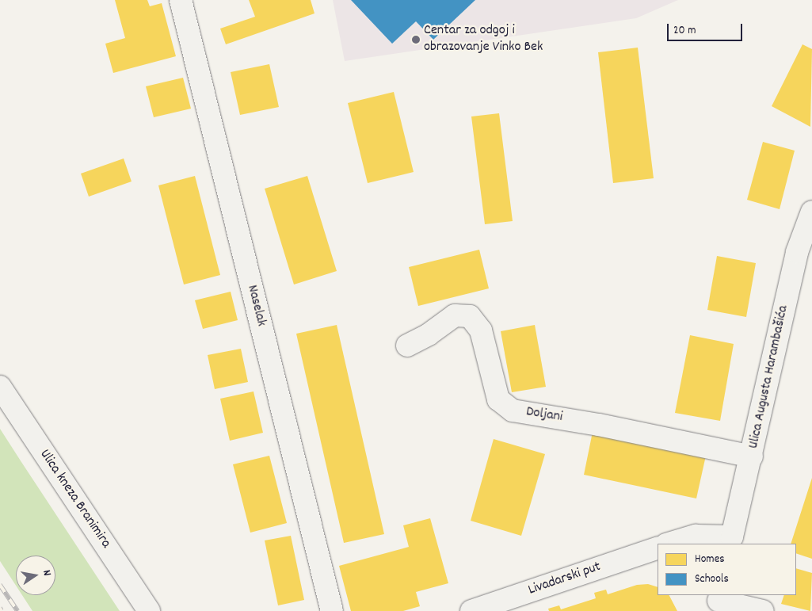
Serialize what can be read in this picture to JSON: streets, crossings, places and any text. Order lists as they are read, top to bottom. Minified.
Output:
{"streets":{"street":["Naselak","Ulica Augusta Harambašića","Doljani","Ulica kneza Branimira","Livadarski put"]},"crossings":[["Ulica Augusta Harambašića","Doljani"]],"places":["Centar za odgoj i obrazovanje Vinko Bek"],"legend":["Homes","Schools"],"scale_bar":"20 m","north":"right"}
